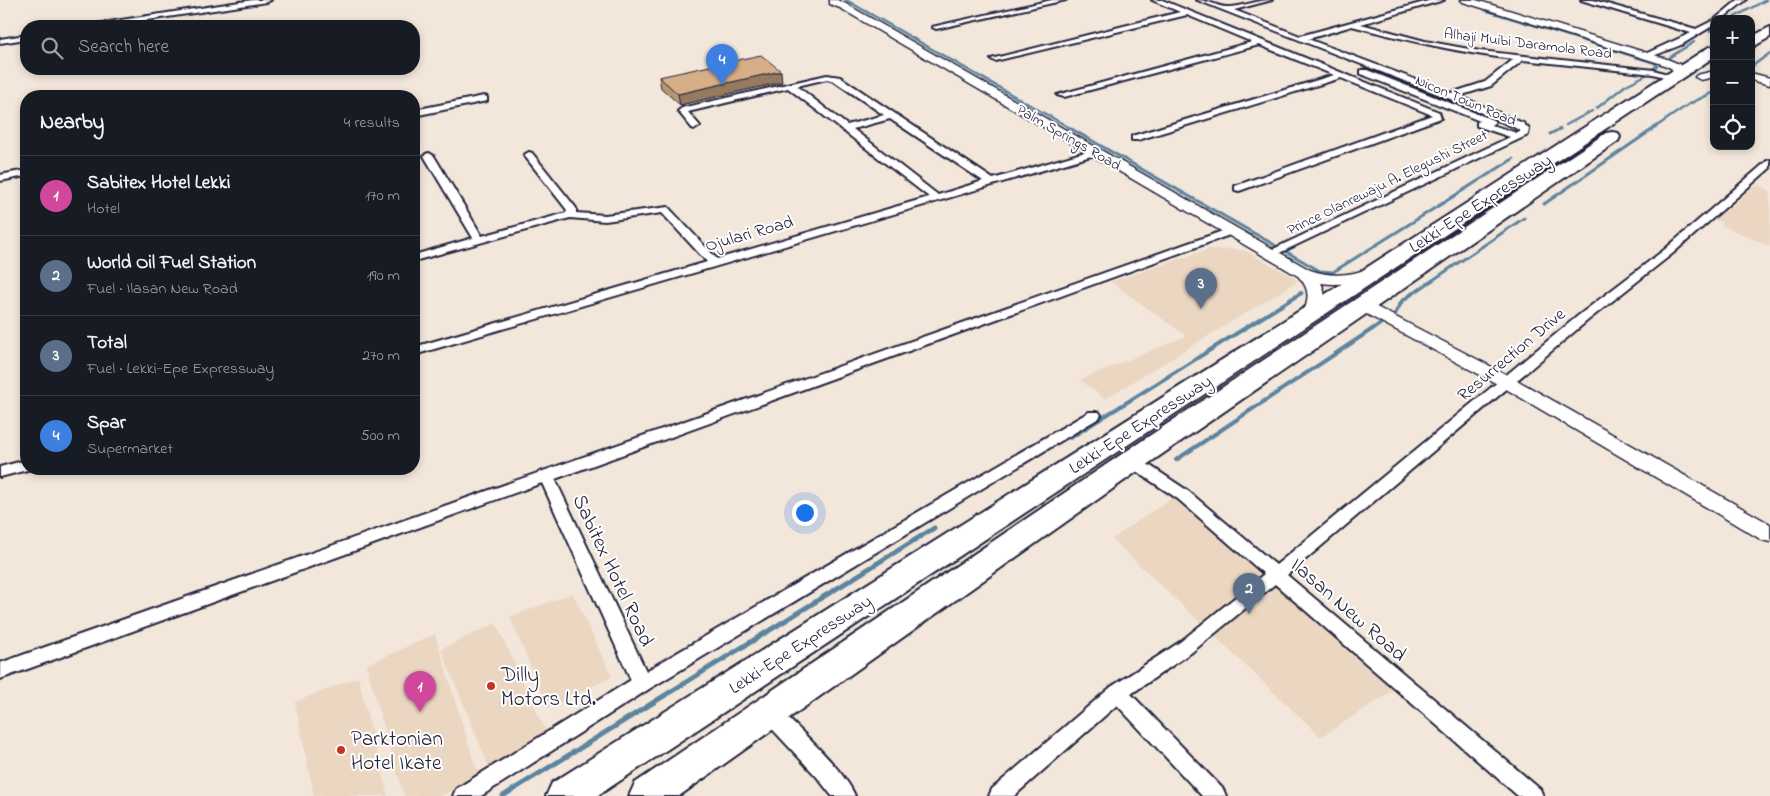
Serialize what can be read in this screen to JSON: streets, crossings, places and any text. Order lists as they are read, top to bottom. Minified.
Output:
{"streets":{"highway":["Lekki-Epe Expressway"],"street":["Alhaji Muibi Daramola Road","Nicon Town Road","Palm Springs Road","Prince Olanrewaju A. Elegushi Street","Ojulari Road","Resurrection Drive","Sabitex Hotel Road","Ilasan New Road"]},"crossings":[["Alhaji Muibi Daramola Road","Lekki-Epe Expressway"],["Nicon Town Road","Prince Olanrewaju A. Elegushi Street"],["Palm Springs Road","Prince Olanrewaju A. Elegushi Street"],["Palm Springs Road","Lekki-Epe Expressway"],["Palm Springs Road","Ojulari Road"],["Lekki-Epe Expressway","Ilasan New Road"],["Resurrection Drive","Ilasan New Road"]],"places":["Dilly Motors Ltd.","Parktonian Hotel Ikate"],"page":{"map_buttons":["+","−"],"search":"Search here","pins":["4","3","2","1"],"heading":["Nearby","4 results"],"list":[{"mark":"1","name":"Sabitex Hotel Lekki","note":"Hotel","value":"170 m"},{"mark":"2","name":"World Oil Fuel Station","note":"Fuel · Ilasan New Road","value":"190 m"},{"mark":"3","name":"Total","note":"Fuel · Lekki-Epe Expressway","value":"270 m"},{"mark":"4","name":"Spar","note":"Supermarket","value":"500 m"}]}}
